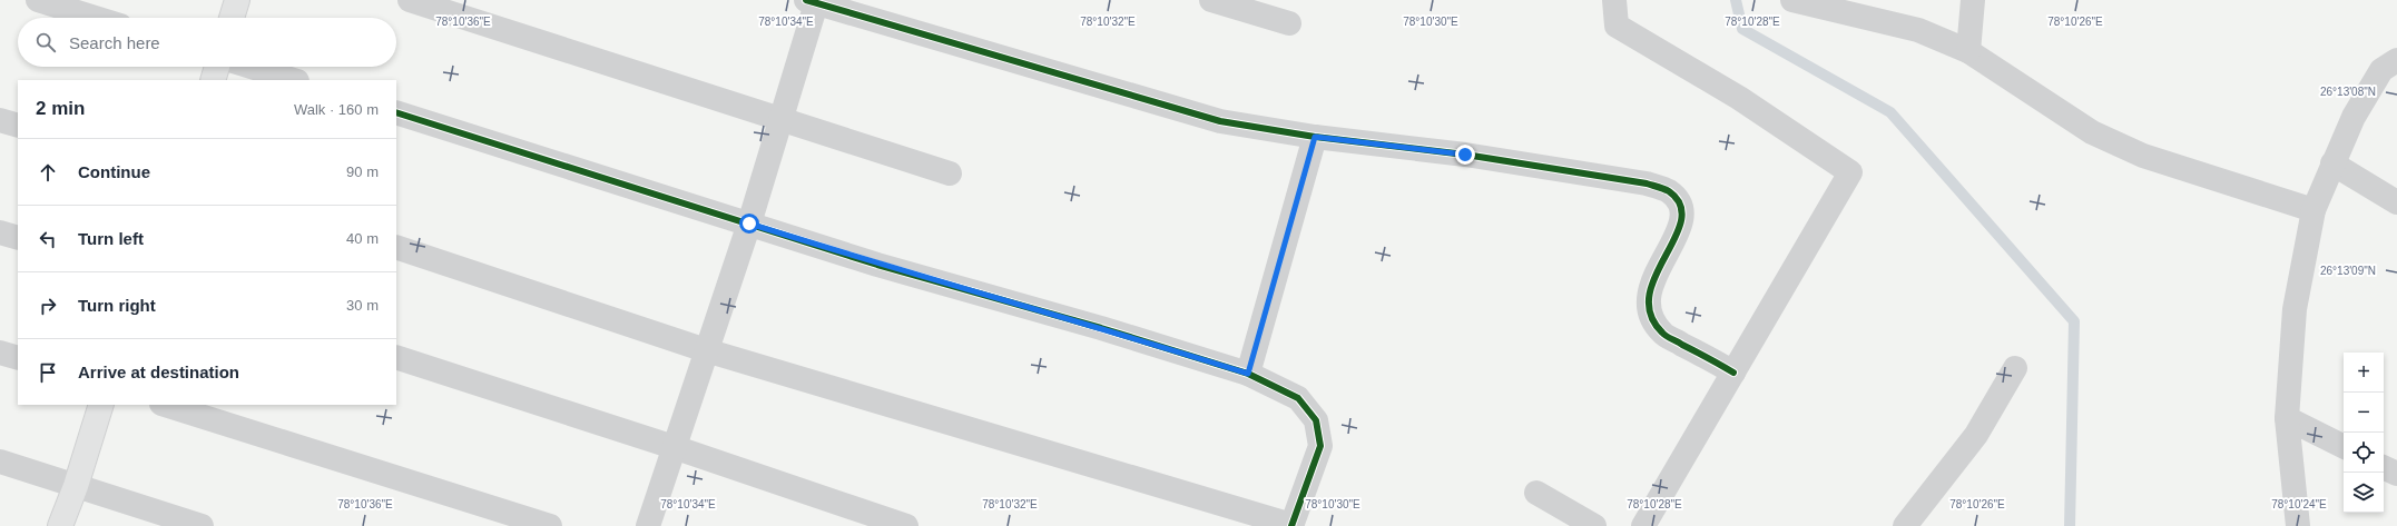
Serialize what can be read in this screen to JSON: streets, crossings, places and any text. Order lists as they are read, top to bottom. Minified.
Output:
{"page":{"search":"Search here","heading":["2 min","Walk · 160 m"],"list":[["Continue","90 m"],["Turn left","40 m"],["Turn right","30 m"],"Arrive at destination"],"map_buttons":["+","−"]},"coordinates":["78°10'36\"E","78°10'34\"E","78°10'32\"E","78°10'30\"E","78°10'28\"E","78°10'26\"E","26°13'08\"N","26°13'09\"N","78°10'24\"E"]}
